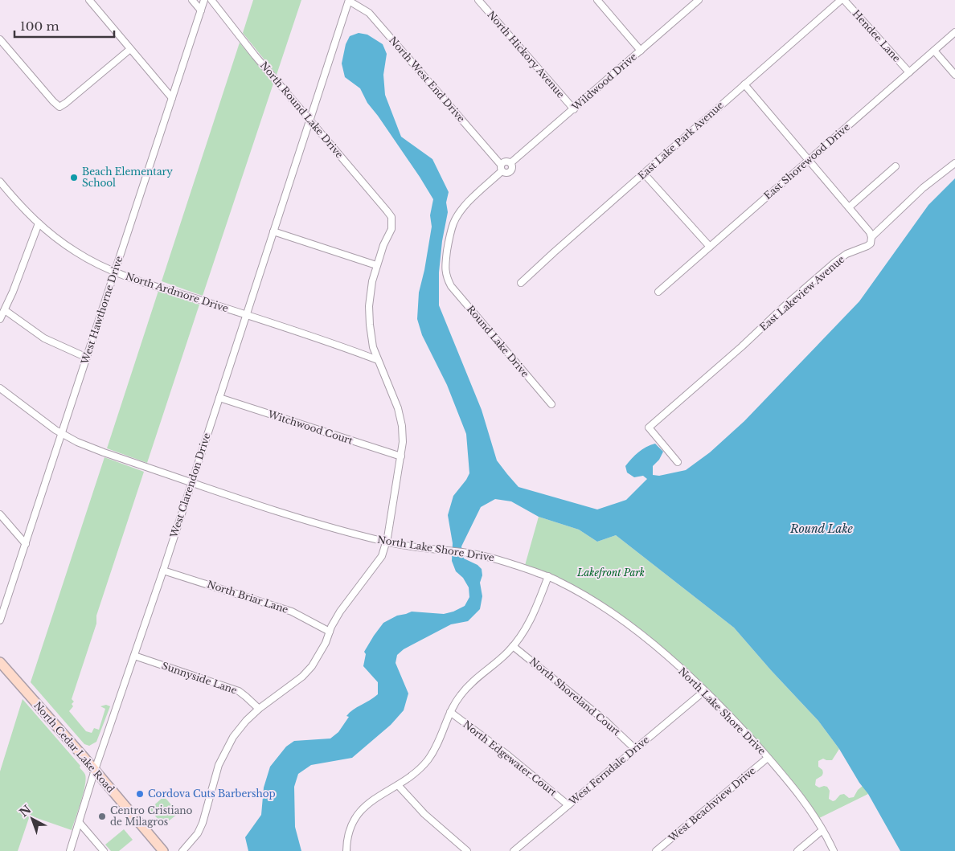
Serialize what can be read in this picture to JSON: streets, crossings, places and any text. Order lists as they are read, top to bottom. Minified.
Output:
{"streets":{"main road":["North Cedar Lake Road"],"street":["Hendee Lane","North Hickory Avenue","North West End Drive","Wildwood Drive","North Round Lake Drive","East Lake Park Avenue","East Shorewood Drive","North Ardmore Drive","East Lakeview Avenue","West Hawthorne Drive","Round Lake Drive","Witchwood Court","West Clarendon Drive","North Lake Shore Drive","North Briar Lane","Sunnyside Lane","North Shoreland Court","North Edgewater Court","West Ferndale Drive","West Beachview Drive"]},"crossings":[["Hendee Lane","East Lake Park Avenue"],["Hendee Lane","East Shorewood Drive"],["North Hickory Avenue","Wildwood Drive"],["North West End Drive","Wildwood Drive"],["North West End Drive","West Clarendon Drive"],["Wildwood Drive","Round Lake Drive"],["North Round Lake Drive","West Clarendon Drive"],["North Ardmore Drive","West Hawthorne Drive"],["North Ardmore Drive","West Clarendon Drive"],["West Hawthorne Drive","North Lake Shore Drive"],["Witchwood Court","West Clarendon Drive"],["West Clarendon Drive","North Lake Shore Drive"],["West Clarendon Drive","North Briar Lane"],["West Clarendon Drive","Sunnyside Lane"],["West Clarendon Drive","North Cedar Lake Road"],["North Lake Shore Drive","West Ferndale Drive"],["North Lake Shore Drive","West Beachview Drive"],["North Shoreland Court","West Ferndale Drive"],["North Edgewater Court","West Ferndale Drive"]],"water":["Round Lake"],"parks":["Lakefront Park"],"places":["Beach Elementary School","Cordova Cuts Barbershop","Centro Cristiano de Milagros"],"scale_bar":"100 m","north":"top left"}
